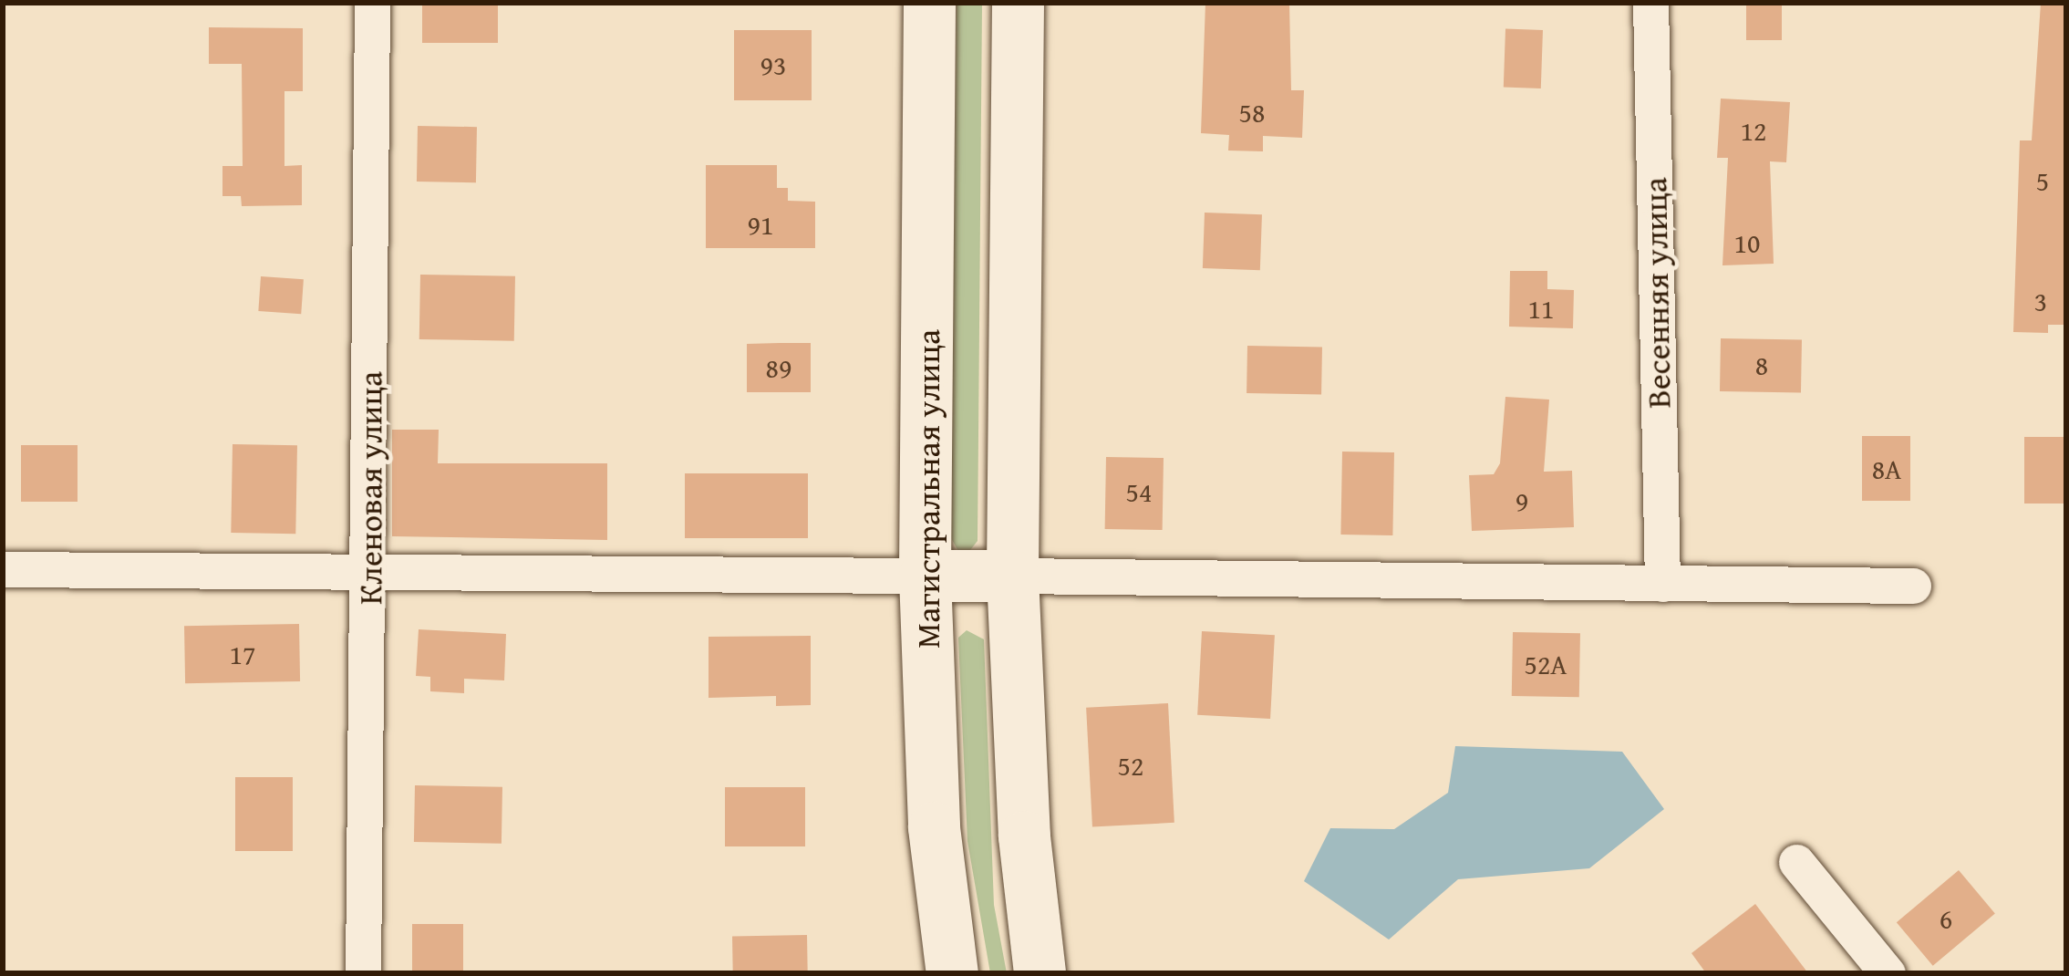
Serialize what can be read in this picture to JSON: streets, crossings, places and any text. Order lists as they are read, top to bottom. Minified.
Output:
{"streets":{"main road":["Магистральная улица"],"street":["Весенняя улица","Кленовая улица"]},"house_numbers":["93","58","12","5","91","10","3","11","8","89","8А","54","9","17","52А","52","6"]}
